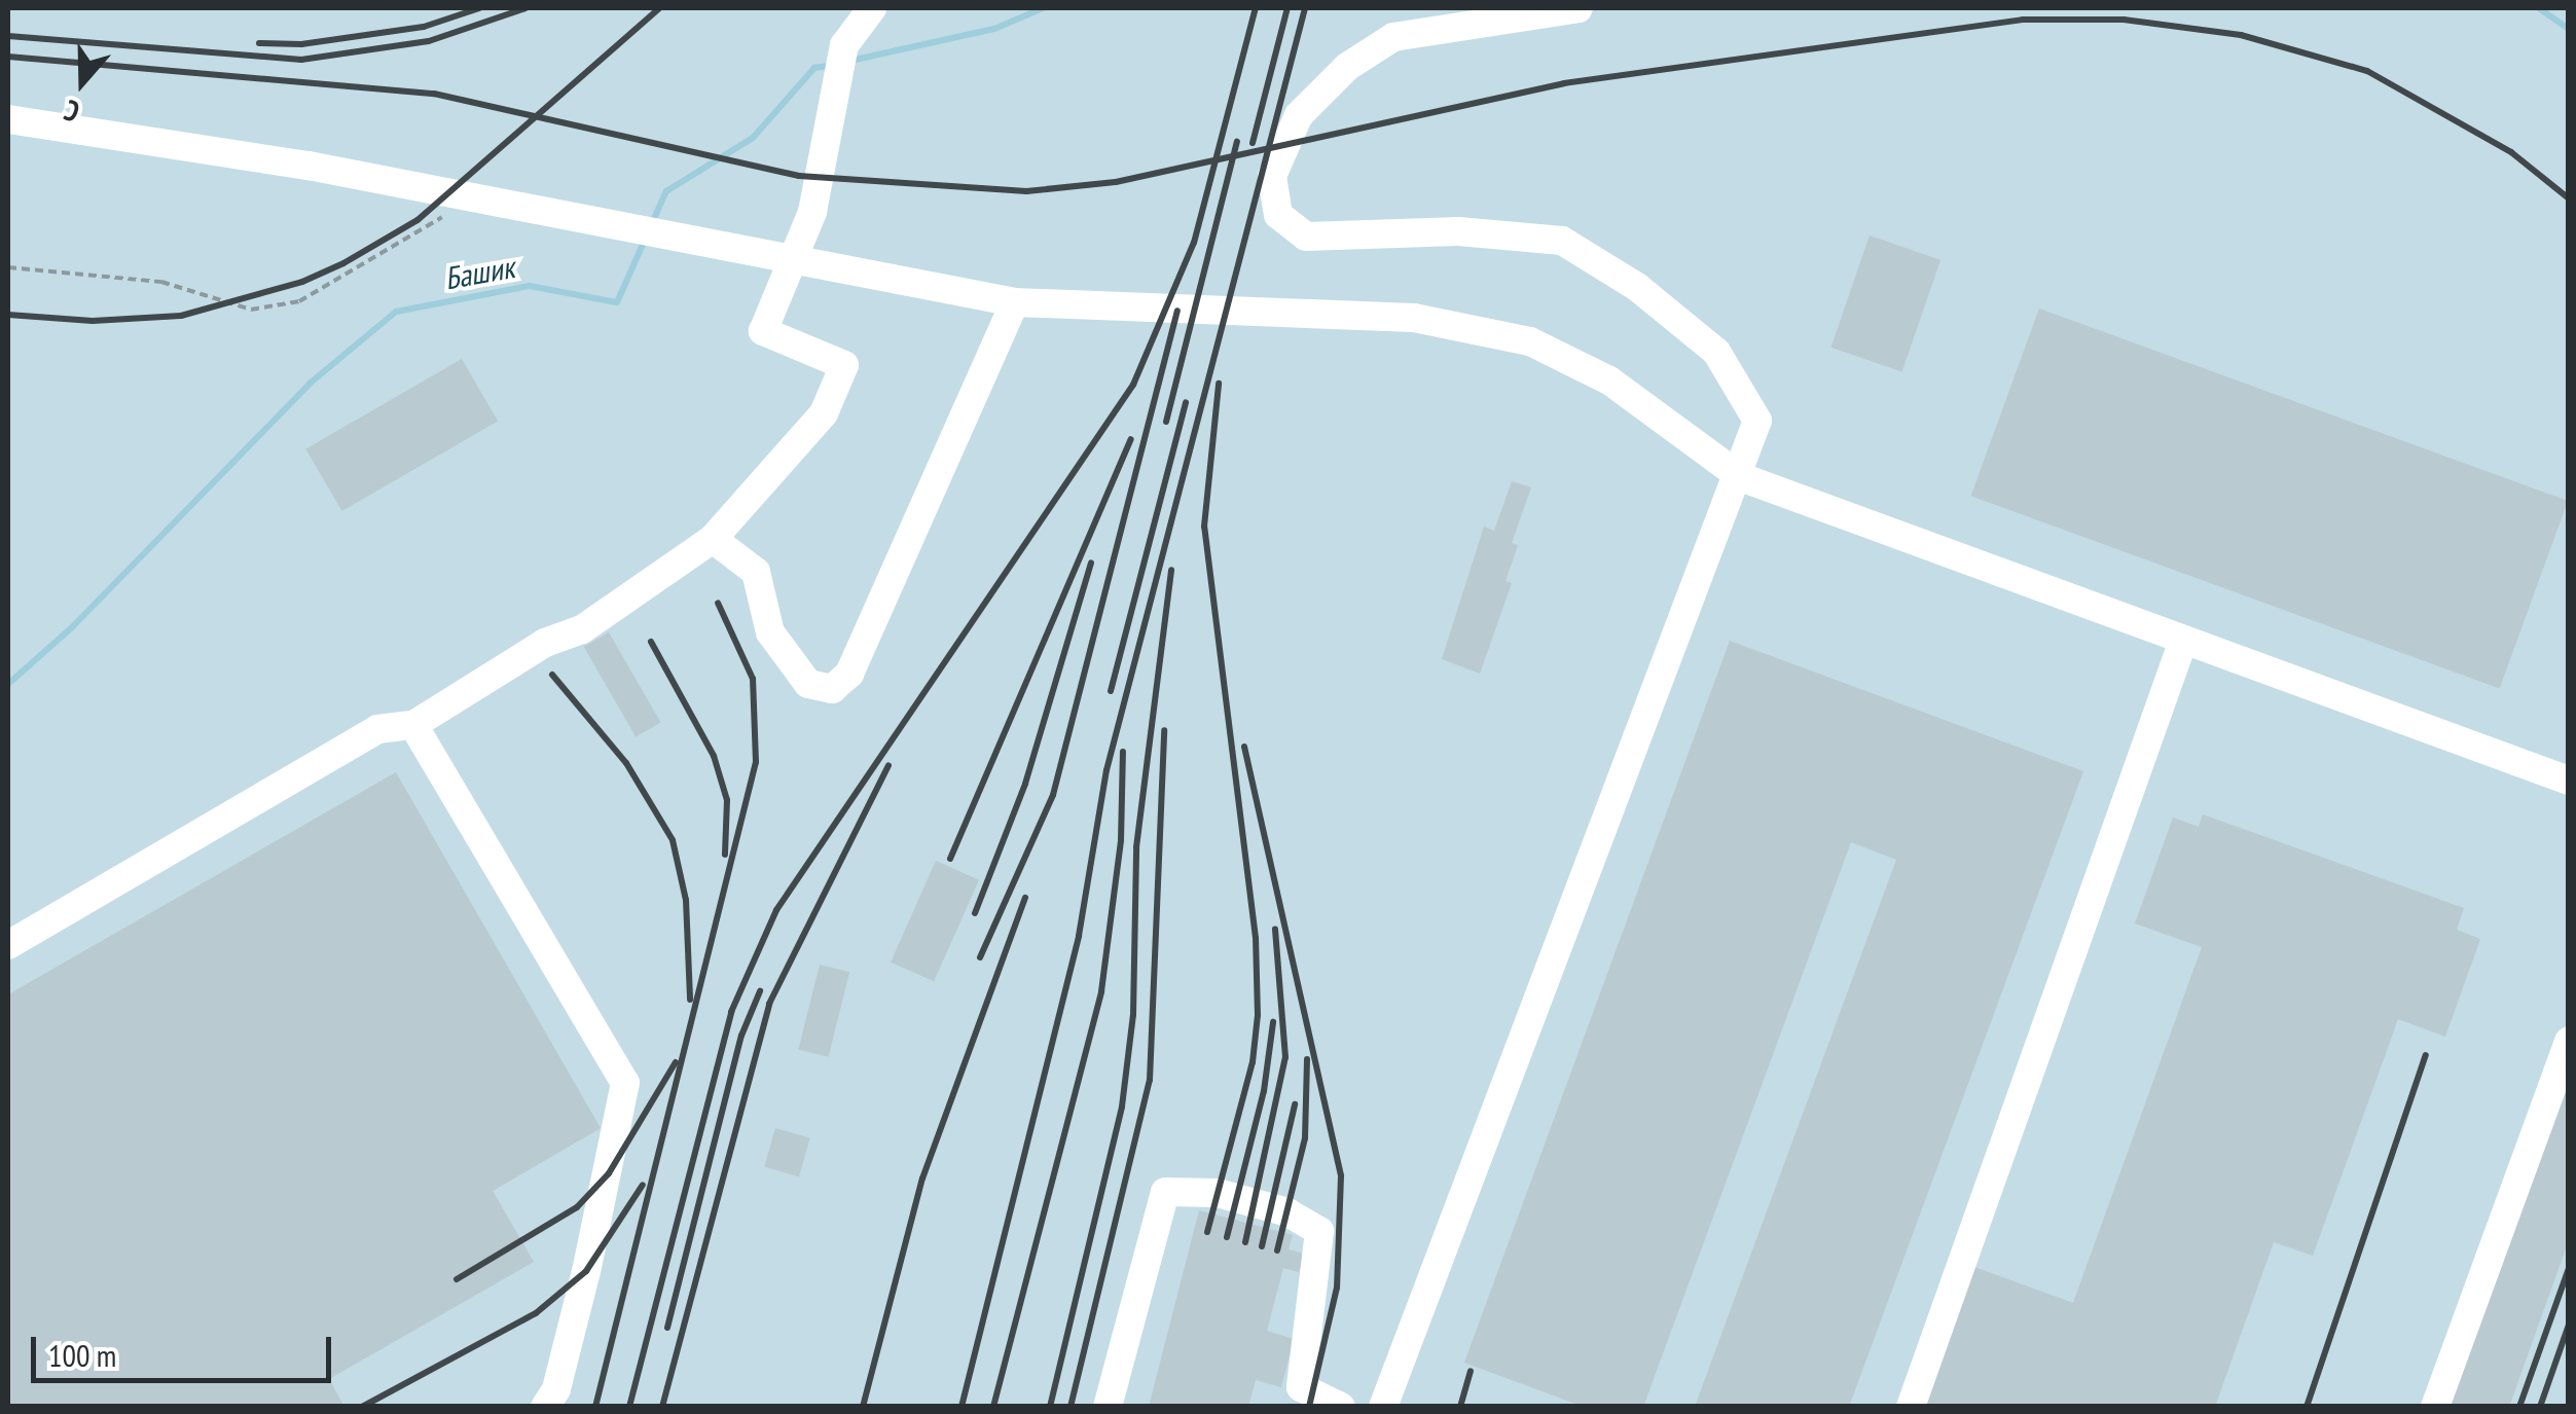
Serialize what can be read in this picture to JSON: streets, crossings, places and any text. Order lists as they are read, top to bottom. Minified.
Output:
{"water":["Башик"],"scale_bar":"100 m","north":"bottom"}
